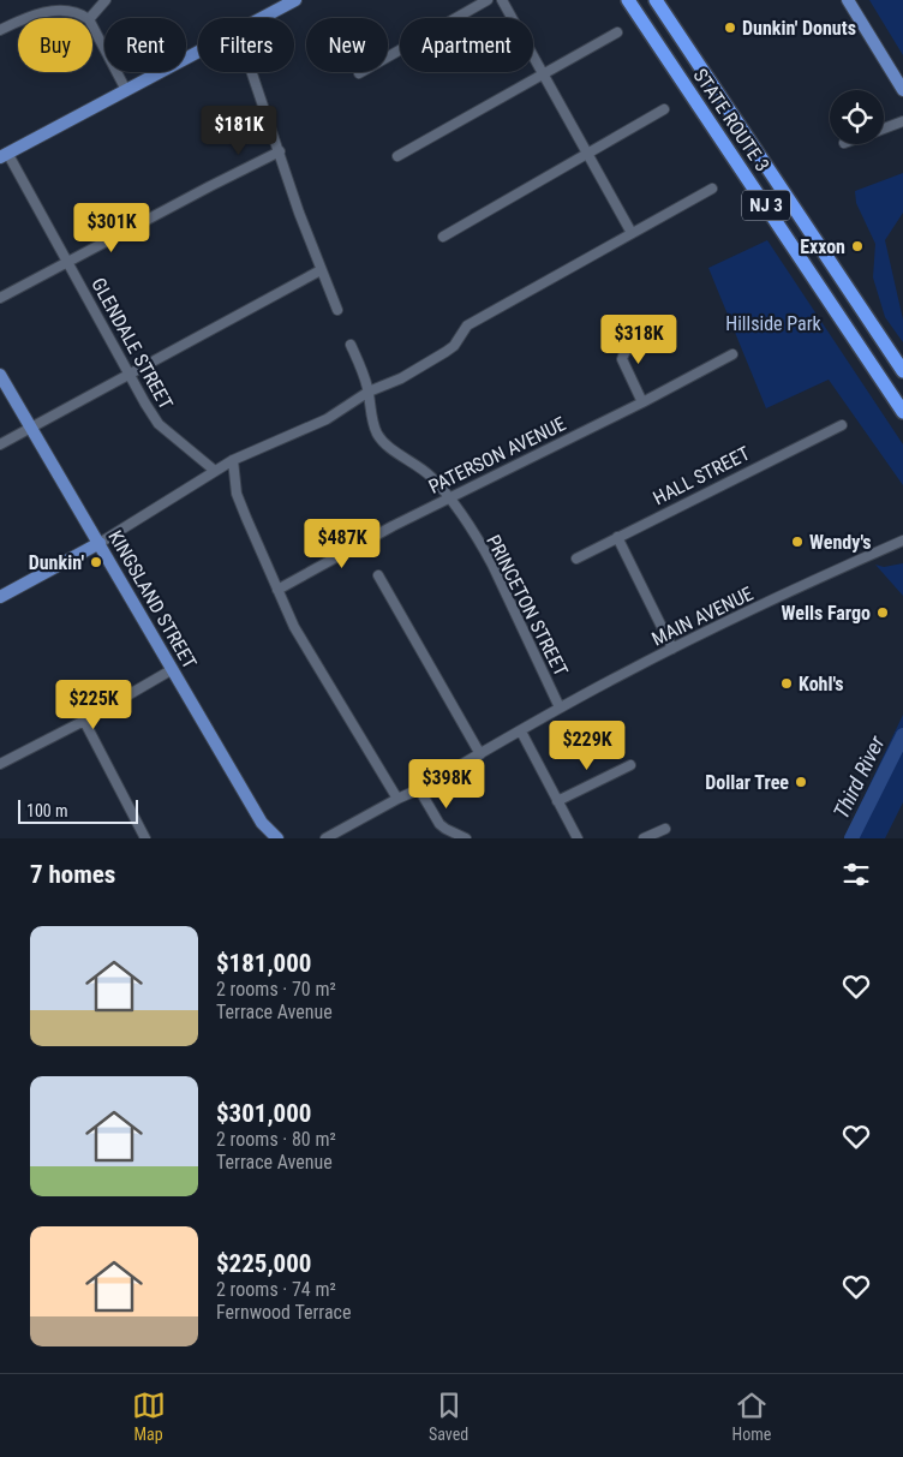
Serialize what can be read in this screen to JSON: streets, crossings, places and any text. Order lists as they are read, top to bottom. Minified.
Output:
{"streets":{"highway":["STATE ROUTE 3","NJ 3"],"main road":["KINGSLAND STREET"],"street":["GLENDALE STREET","PATERSON AVENUE","HALL STREET","PRINCETON STREET","MAIN AVENUE"]},"crossings":[["PATERSON AVENUE","PRINCETON STREET"],["PRINCETON STREET","MAIN AVENUE"]],"water":["Third River"],"parks":["Hillside Park"],"places":["Dunkin' Donuts","Exxon","Wendy's","Dunkin'","Wells Fargo","Kohl's","Dollar Tree"],"scale_bar":"100 m","page":{"chip":["Buy","Rent","Filters","New","Apartment"],"price":["$181K","$301K","$318K","$487K","$225K","$229K","$398K"],"scale":"100 m","heading":"7 homes","list":[{"name":"$181,000","note":"2 rooms · 70 m² · Terrace Avenue"},{"name":"$301,000","note":"2 rooms · 80 m² · Terrace Avenue"},{"name":"$225,000","note":"2 rooms · 74 m² · Fernwood Terrace"}],"tabs":["Map","Saved","Home"]}}
